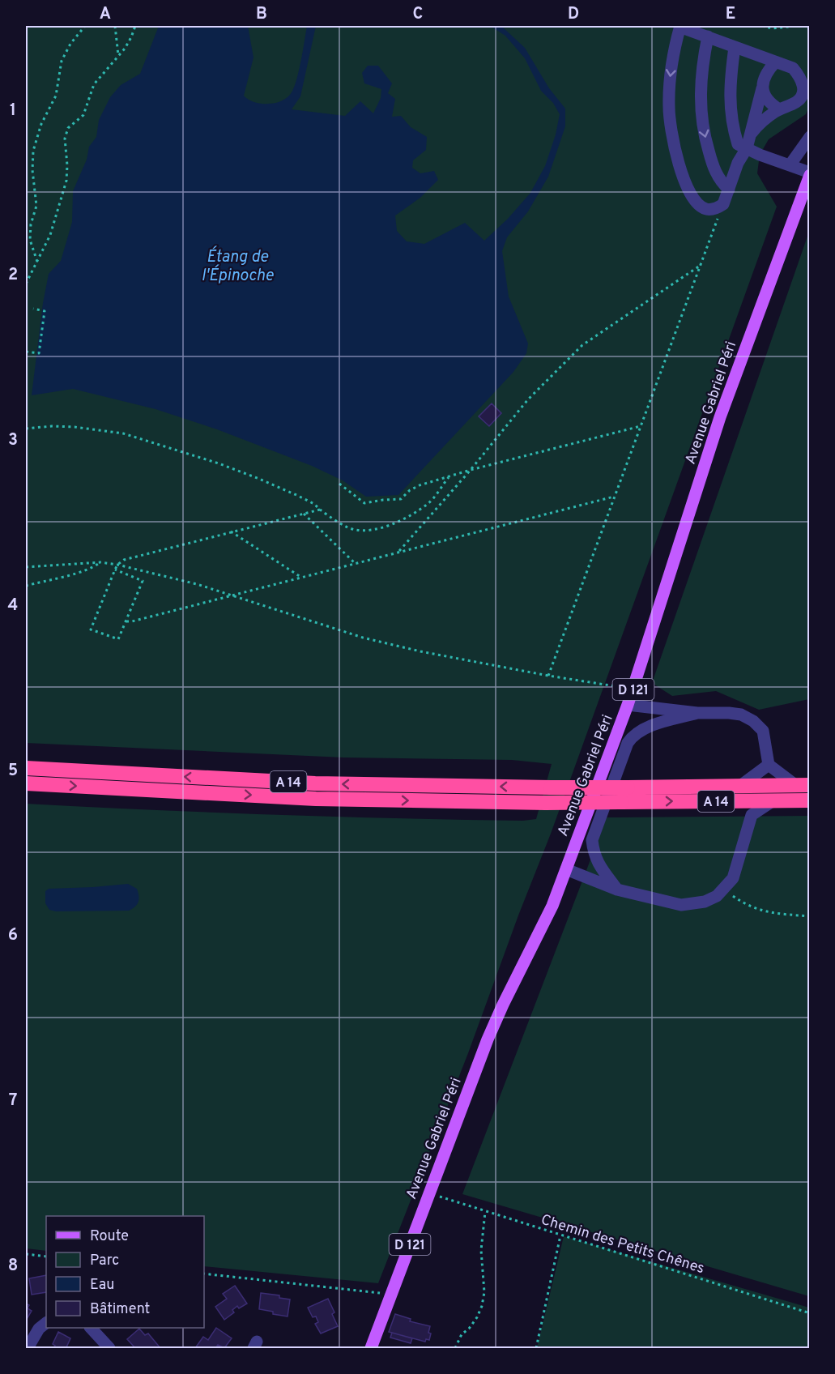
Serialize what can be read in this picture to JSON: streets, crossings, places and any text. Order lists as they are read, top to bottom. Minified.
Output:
{"streets":{"highway":["A 14"],"main road":["Avenue Gabriel Péri","D 121"],"path":["Chemin des Petits Chênes"]},"crossings":[["Avenue Gabriel Péri","Chemin des Petits Chênes"]],"water":["Étang de l'Épinoche"],"legend":["Route","Parc","Eau","Bâtiment"],"grid":{"columns":["A","B","C","D","E"],"rows":["1","2","3","4","5","6","7","8"]}}
